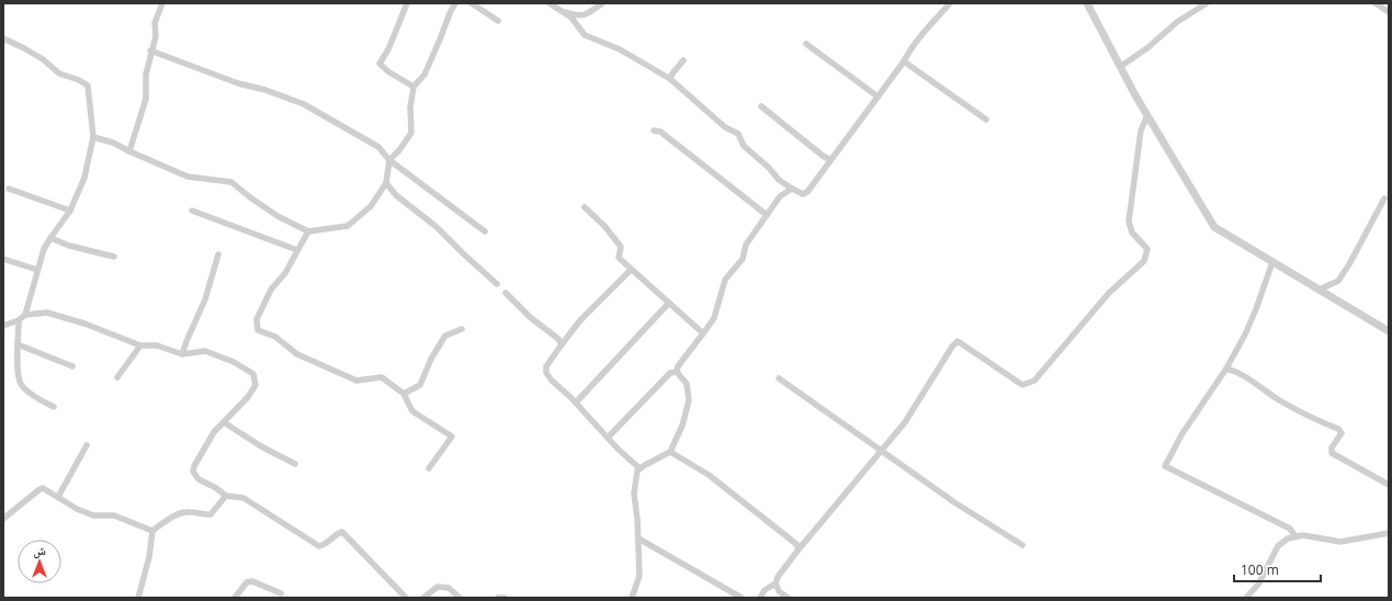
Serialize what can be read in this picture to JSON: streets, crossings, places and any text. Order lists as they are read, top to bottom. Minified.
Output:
{"scale_bar":"100 m","north":"top"}
